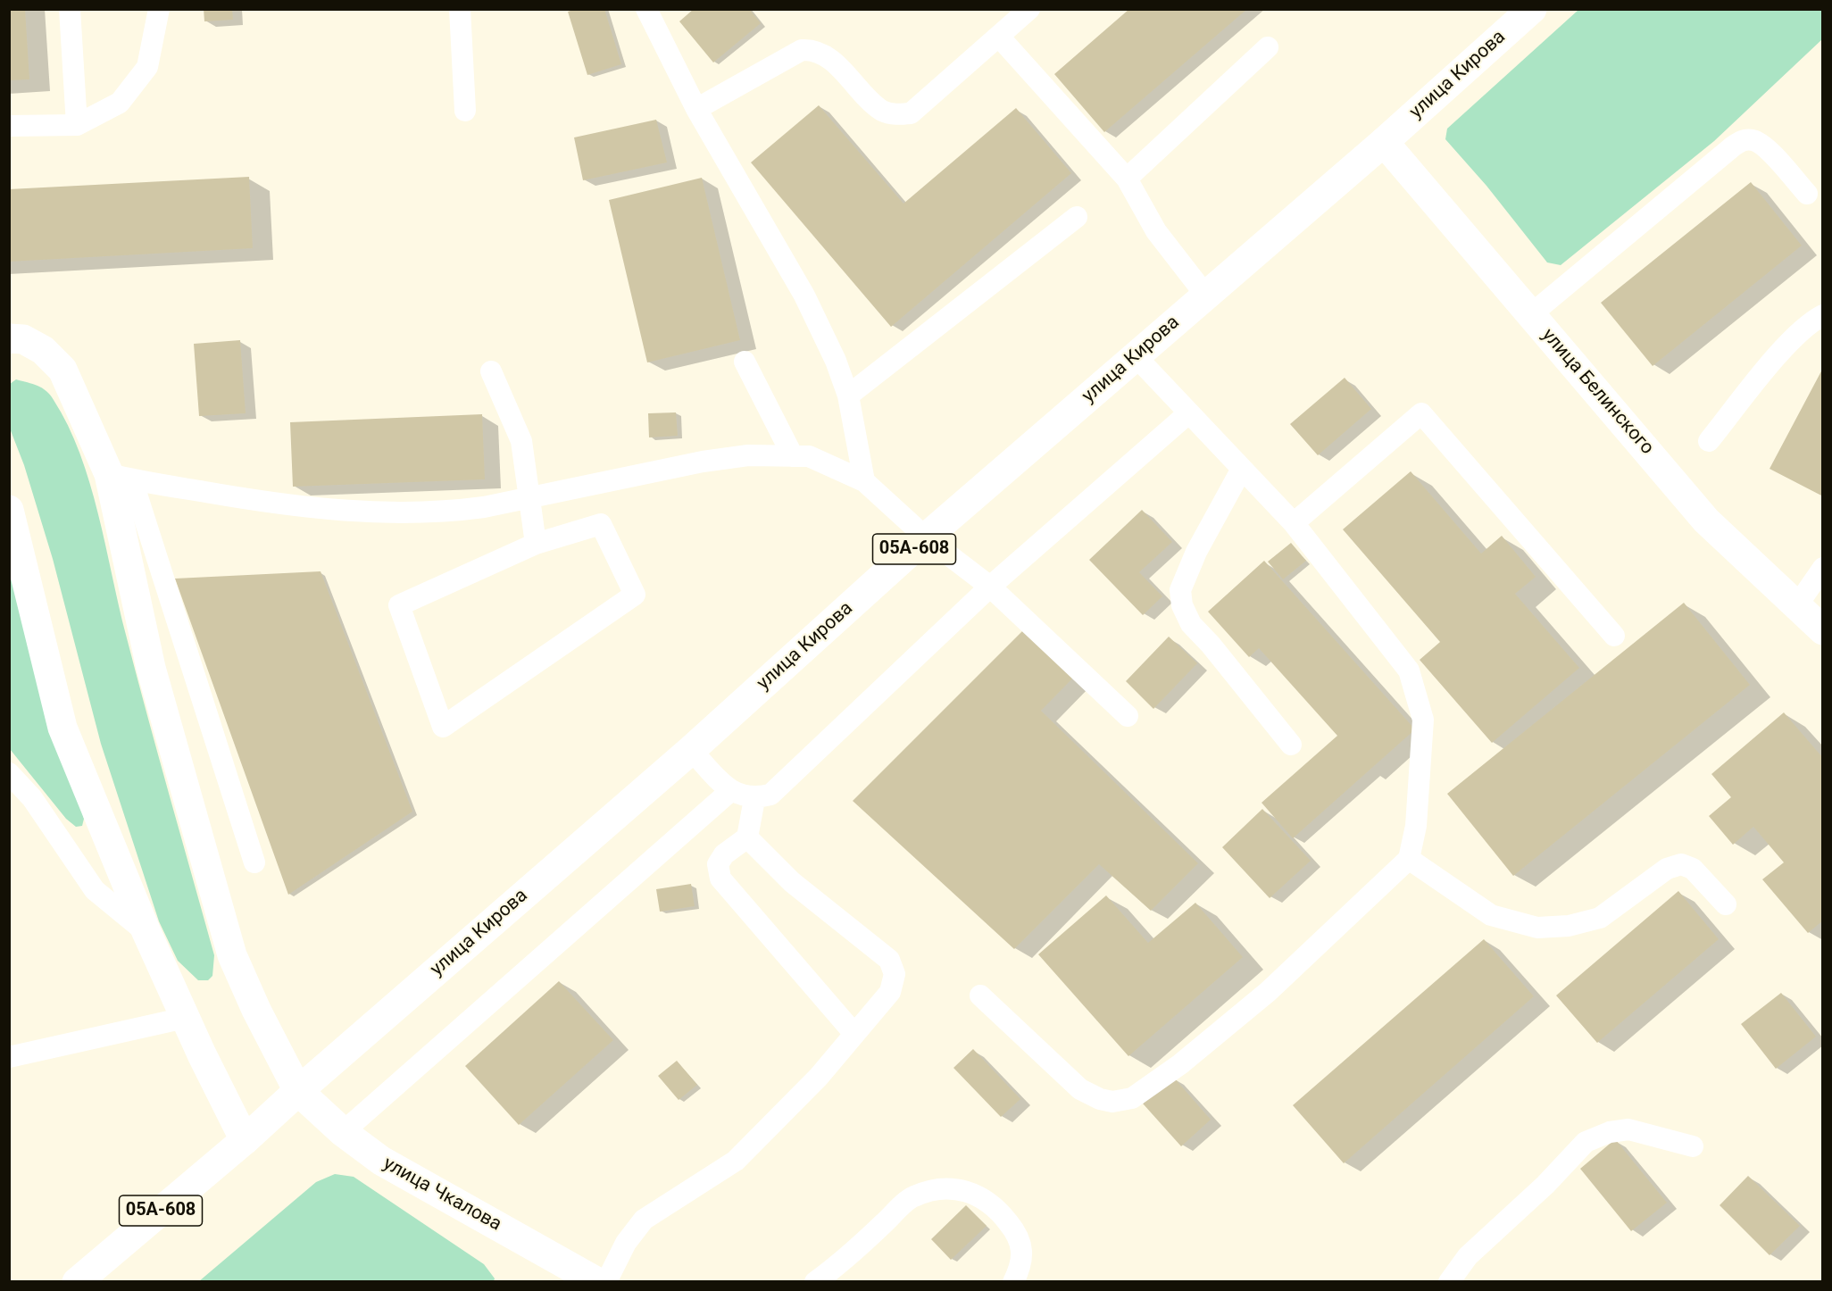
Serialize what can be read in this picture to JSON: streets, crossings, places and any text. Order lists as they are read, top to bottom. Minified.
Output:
{"streets":{"street":["улица Кирова","улица Белинского","05А-608","улица Чкалова"]},"crossings":[["улица Кирова","улица Белинского"],["улица Кирова","улица Чкалова"]]}
